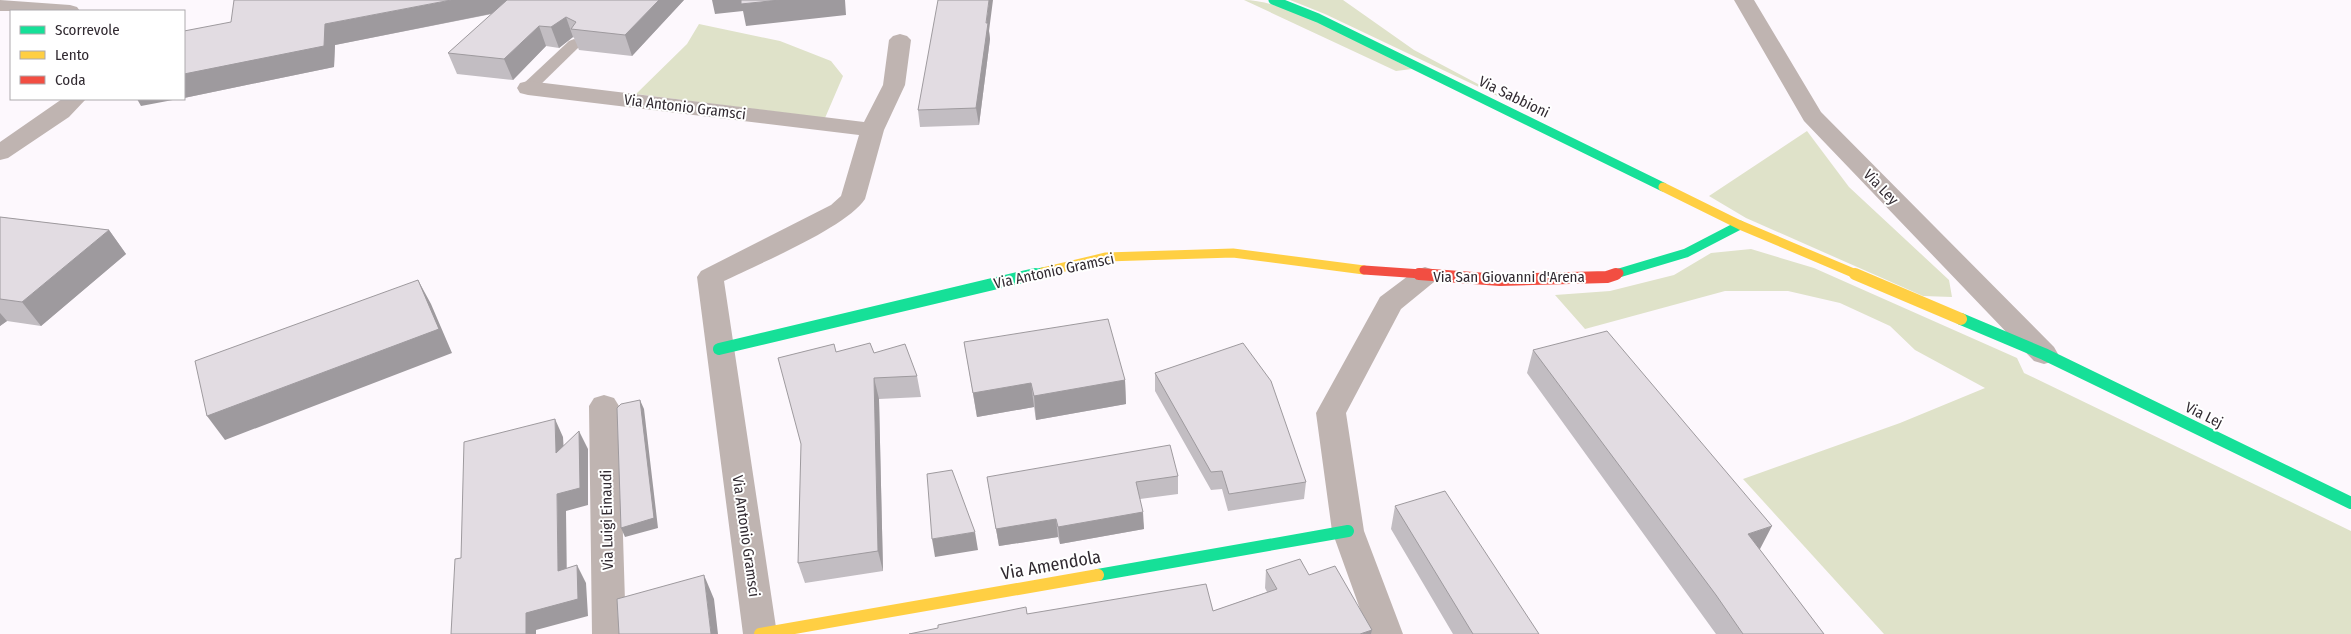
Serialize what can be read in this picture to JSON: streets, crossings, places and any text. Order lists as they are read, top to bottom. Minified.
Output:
{"streets":{"street":["Via Sabbioni","Via Antonio Gramsci","Via Ley","Via San Giovanni d'Arena","Via Lej","Via Luigi Einaudi","Via Amendola"]},"crossings":[["Via Sabbioni","Via Ley"],["Via Sabbioni","Via San Giovanni d'Arena"],["Via Sabbioni","Via Lej"],["Via Antonio Gramsci","Via San Giovanni d'Arena"],["Via Antonio Gramsci","Via Amendola"],["Via Ley","Via Lej"],["Via San Giovanni d'Arena","Via Amendola"]],"legend":["Scorrevole","Lento","Coda"]}
